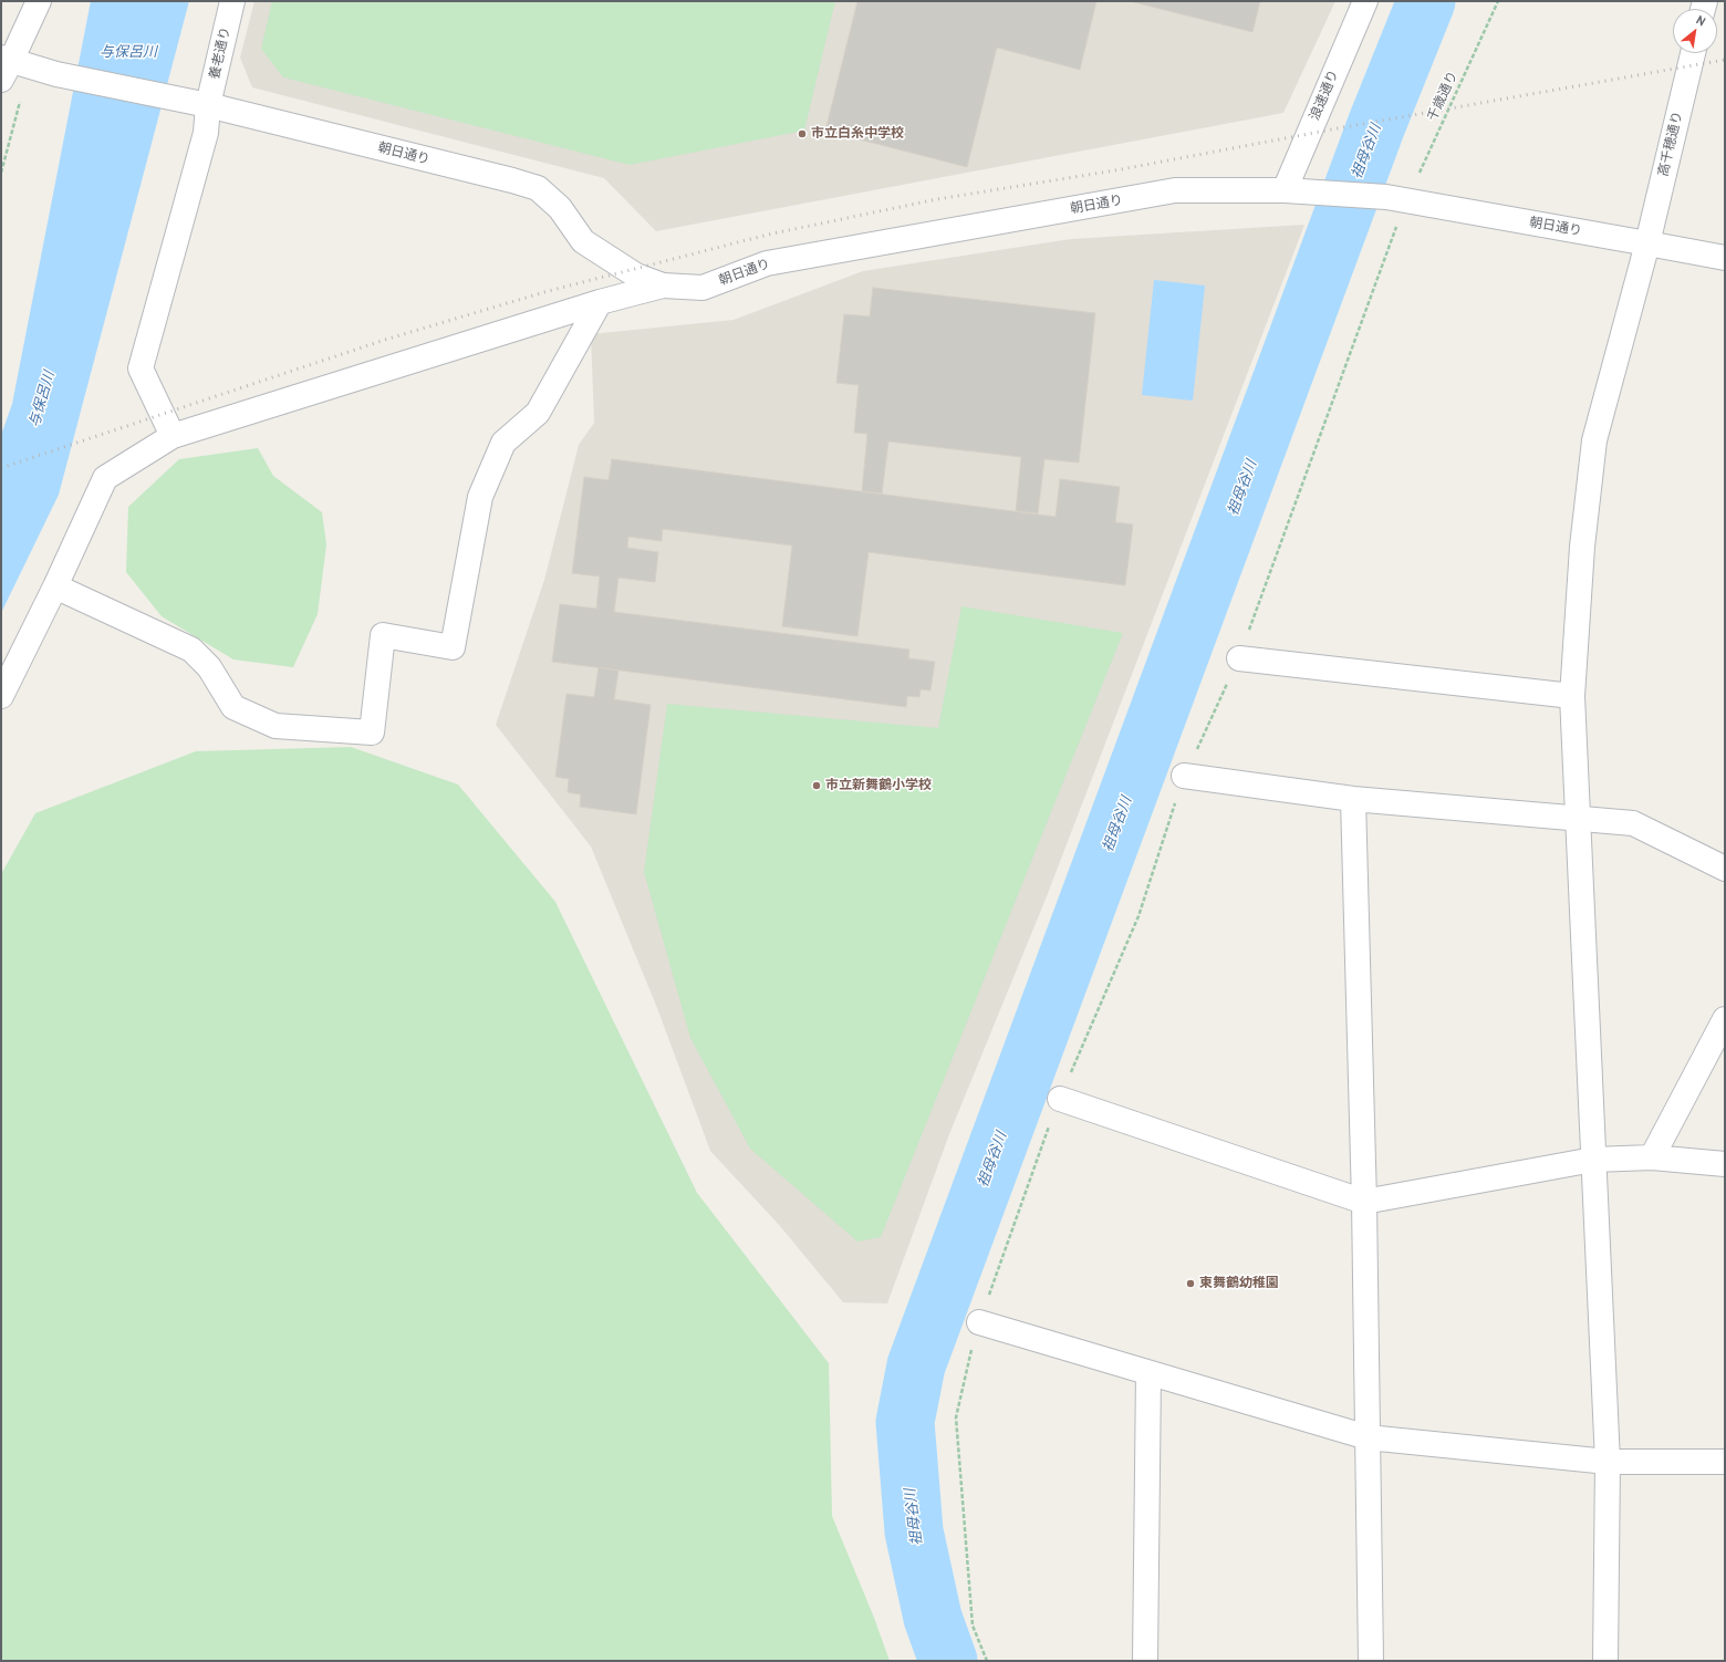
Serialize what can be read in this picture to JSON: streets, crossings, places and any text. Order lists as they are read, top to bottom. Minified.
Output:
{"streets":{"street":["養老通り","浪速通り","高千穂通り","朝日通り"],"path":["千歳通り"]},"crossings":[["養老通り","朝日通り"],["浪速通り","朝日通り"],["千歳通り","朝日通り"],["高千穂通り","朝日通り"]],"water":["与保呂川","祖母谷川"],"places":["市立白糸中学校","市立新舞鶴小学校","東舞鶴幼稚園"],"north":"top right"}
